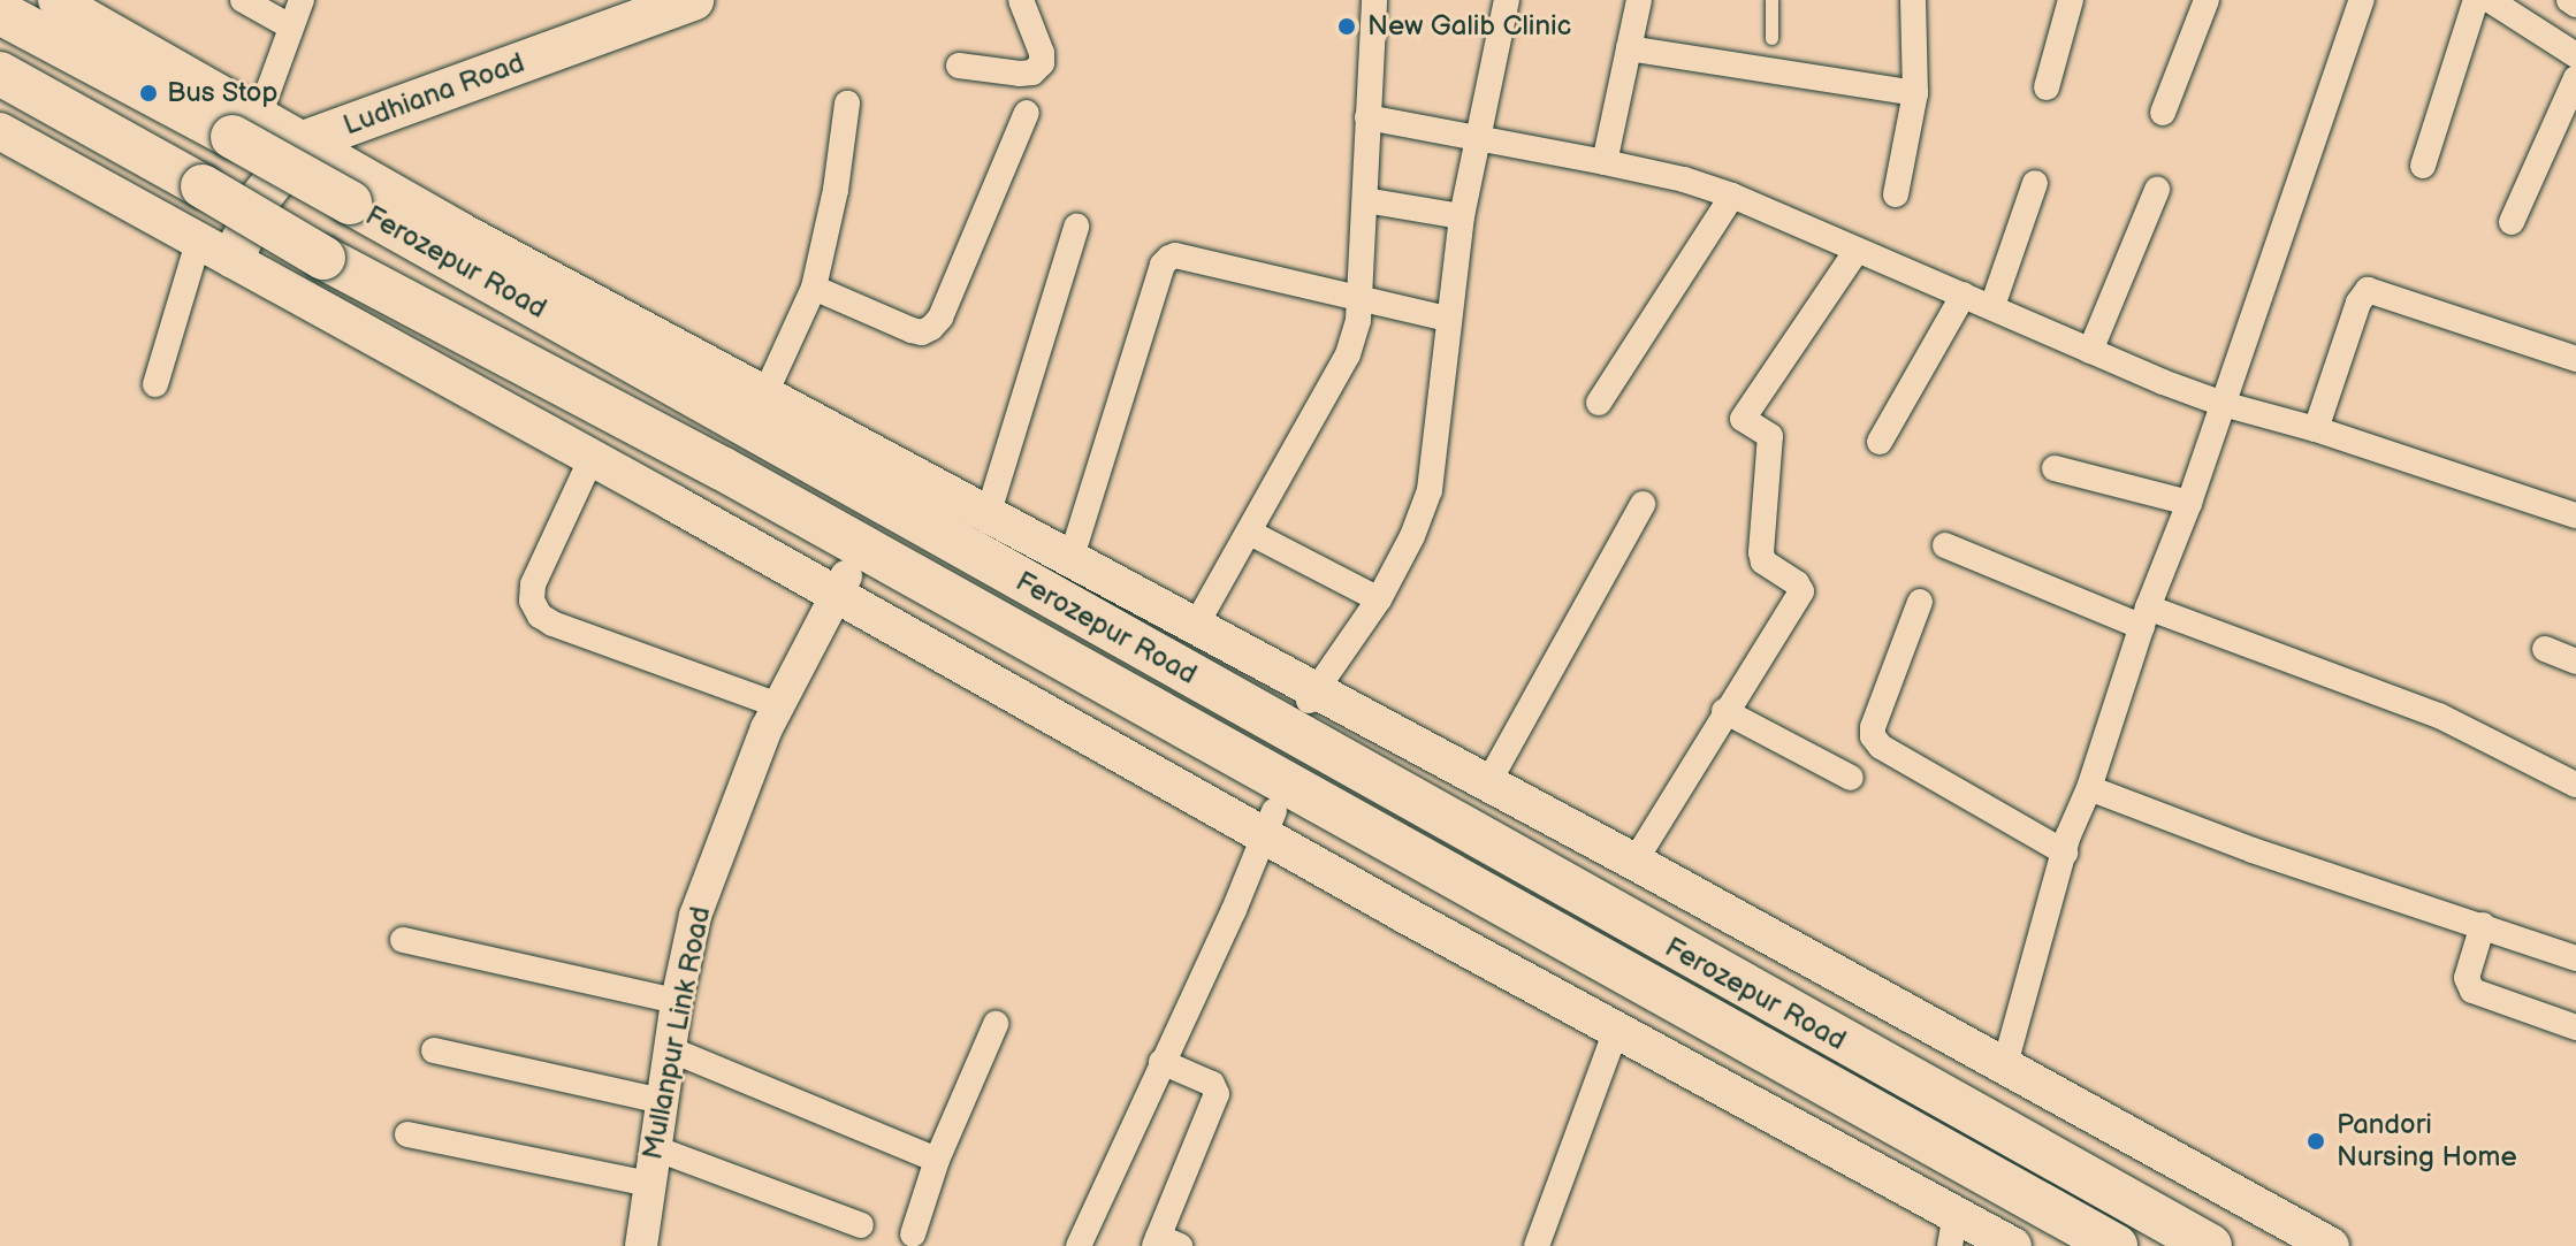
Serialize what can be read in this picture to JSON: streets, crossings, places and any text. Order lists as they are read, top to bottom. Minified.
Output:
{"streets":{"highway":["Ferozepur Road"],"main road":["Ludhiana Road"],"street":["Mullanpur Link Road"]},"places":["New Galib Clinic","Bus Stop","Pandori Nursing Home"]}
